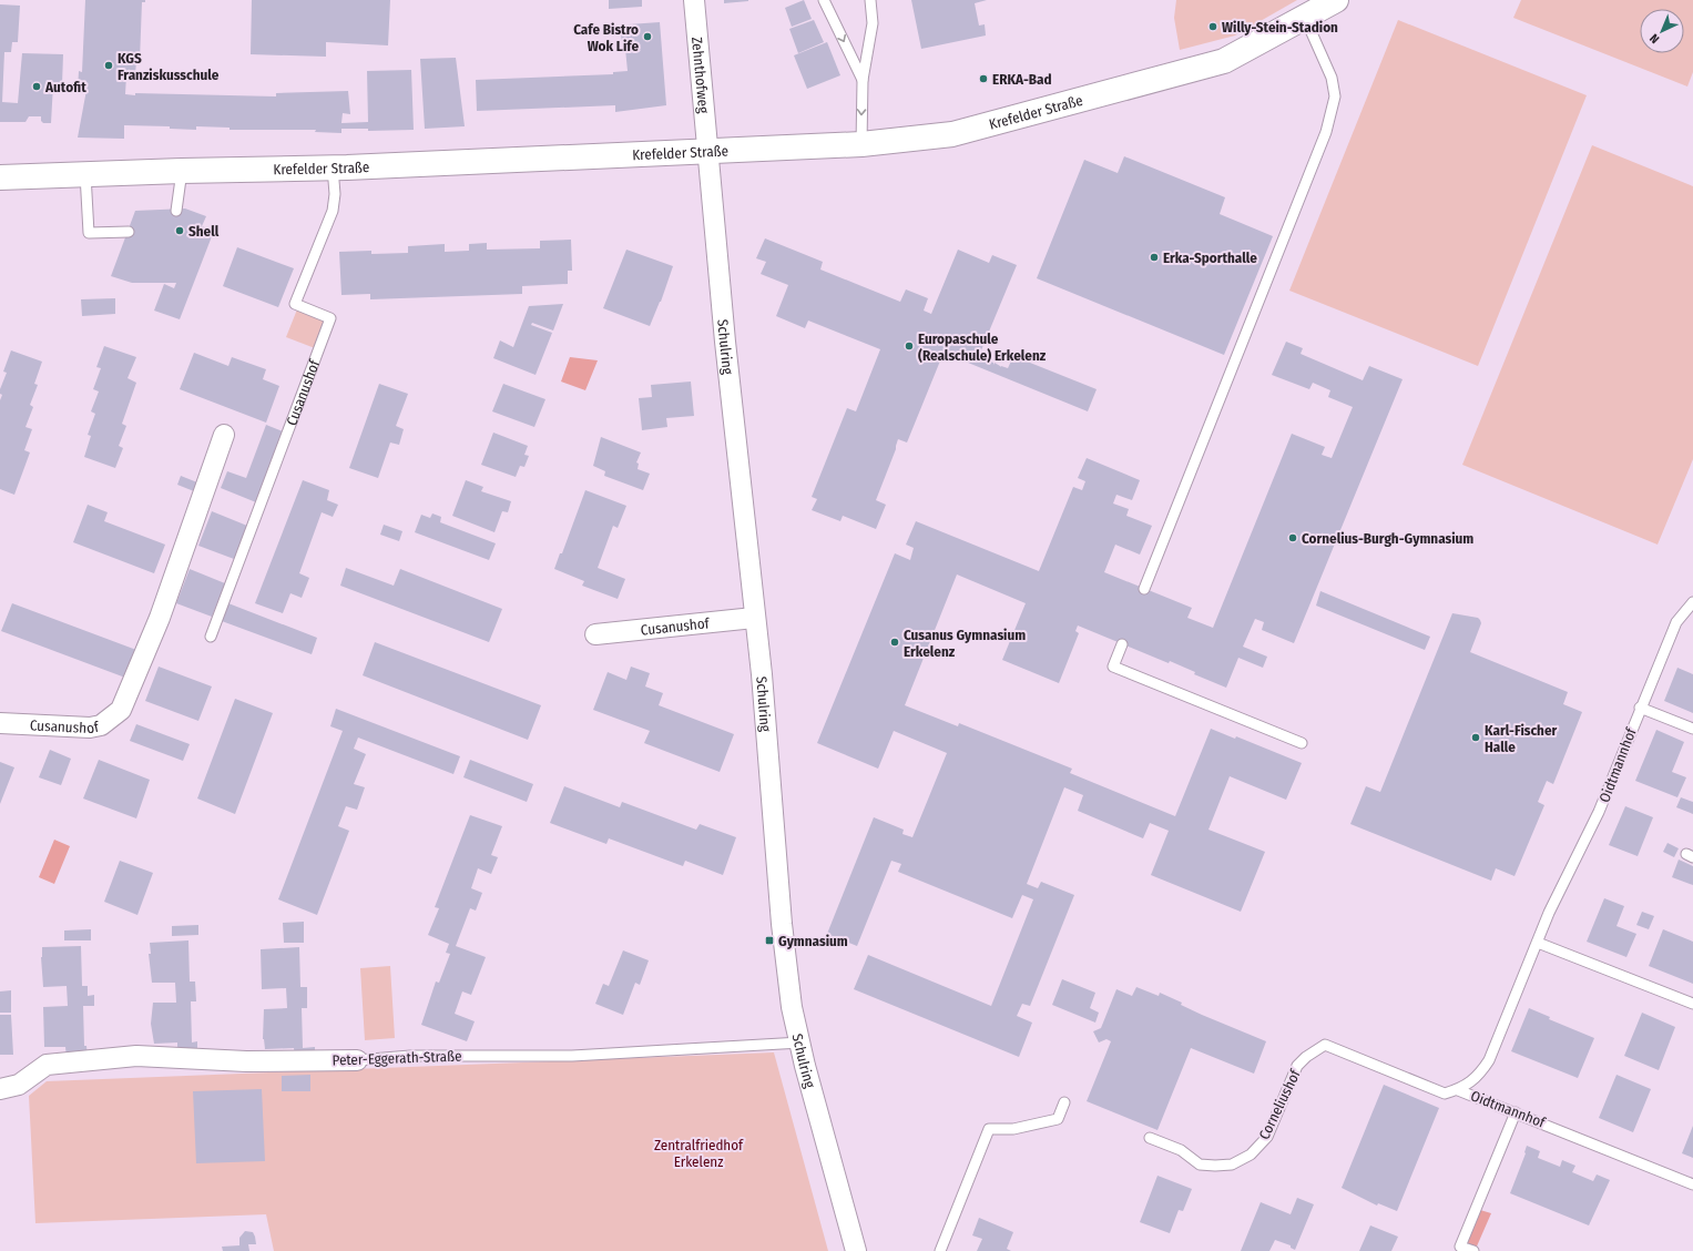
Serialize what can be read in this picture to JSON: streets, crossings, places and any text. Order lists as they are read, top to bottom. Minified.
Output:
{"streets":{"main road":["Krefelder Straße"],"street":["Zehnthofweg","Schulring","Cusanushof","Peter-Eggerath-Straße"],"lane":["Oidtmannhof","Corneliushof"]},"crossings":[["Zehnthofweg","Krefelder Straße"],["Zehnthofweg","Schulring"],["Krefelder Straße","Schulring"],["Krefelder Straße","Cusanushof"],["Schulring","Cusanushof"],["Schulring","Peter-Eggerath-Straße"],["Oidtmannhof","Corneliushof"]],"parks":["Zentralfriedhof Erkelenz"],"places":{"other":["Willy-Stein-Stadion","Cafe Bistro Wok Life","KGS Franziskusschule","ERKA-Bad","Autofit","Shell","Erka-Sporthalle","Europaschule (Realschule) Erkelenz","Cornelius-Burgh-Gymnasium","Cusanus Gymnasium Erkelenz","Karl-Fischer Halle"],"transit":["Gymnasium"]},"north":"bottom left"}
